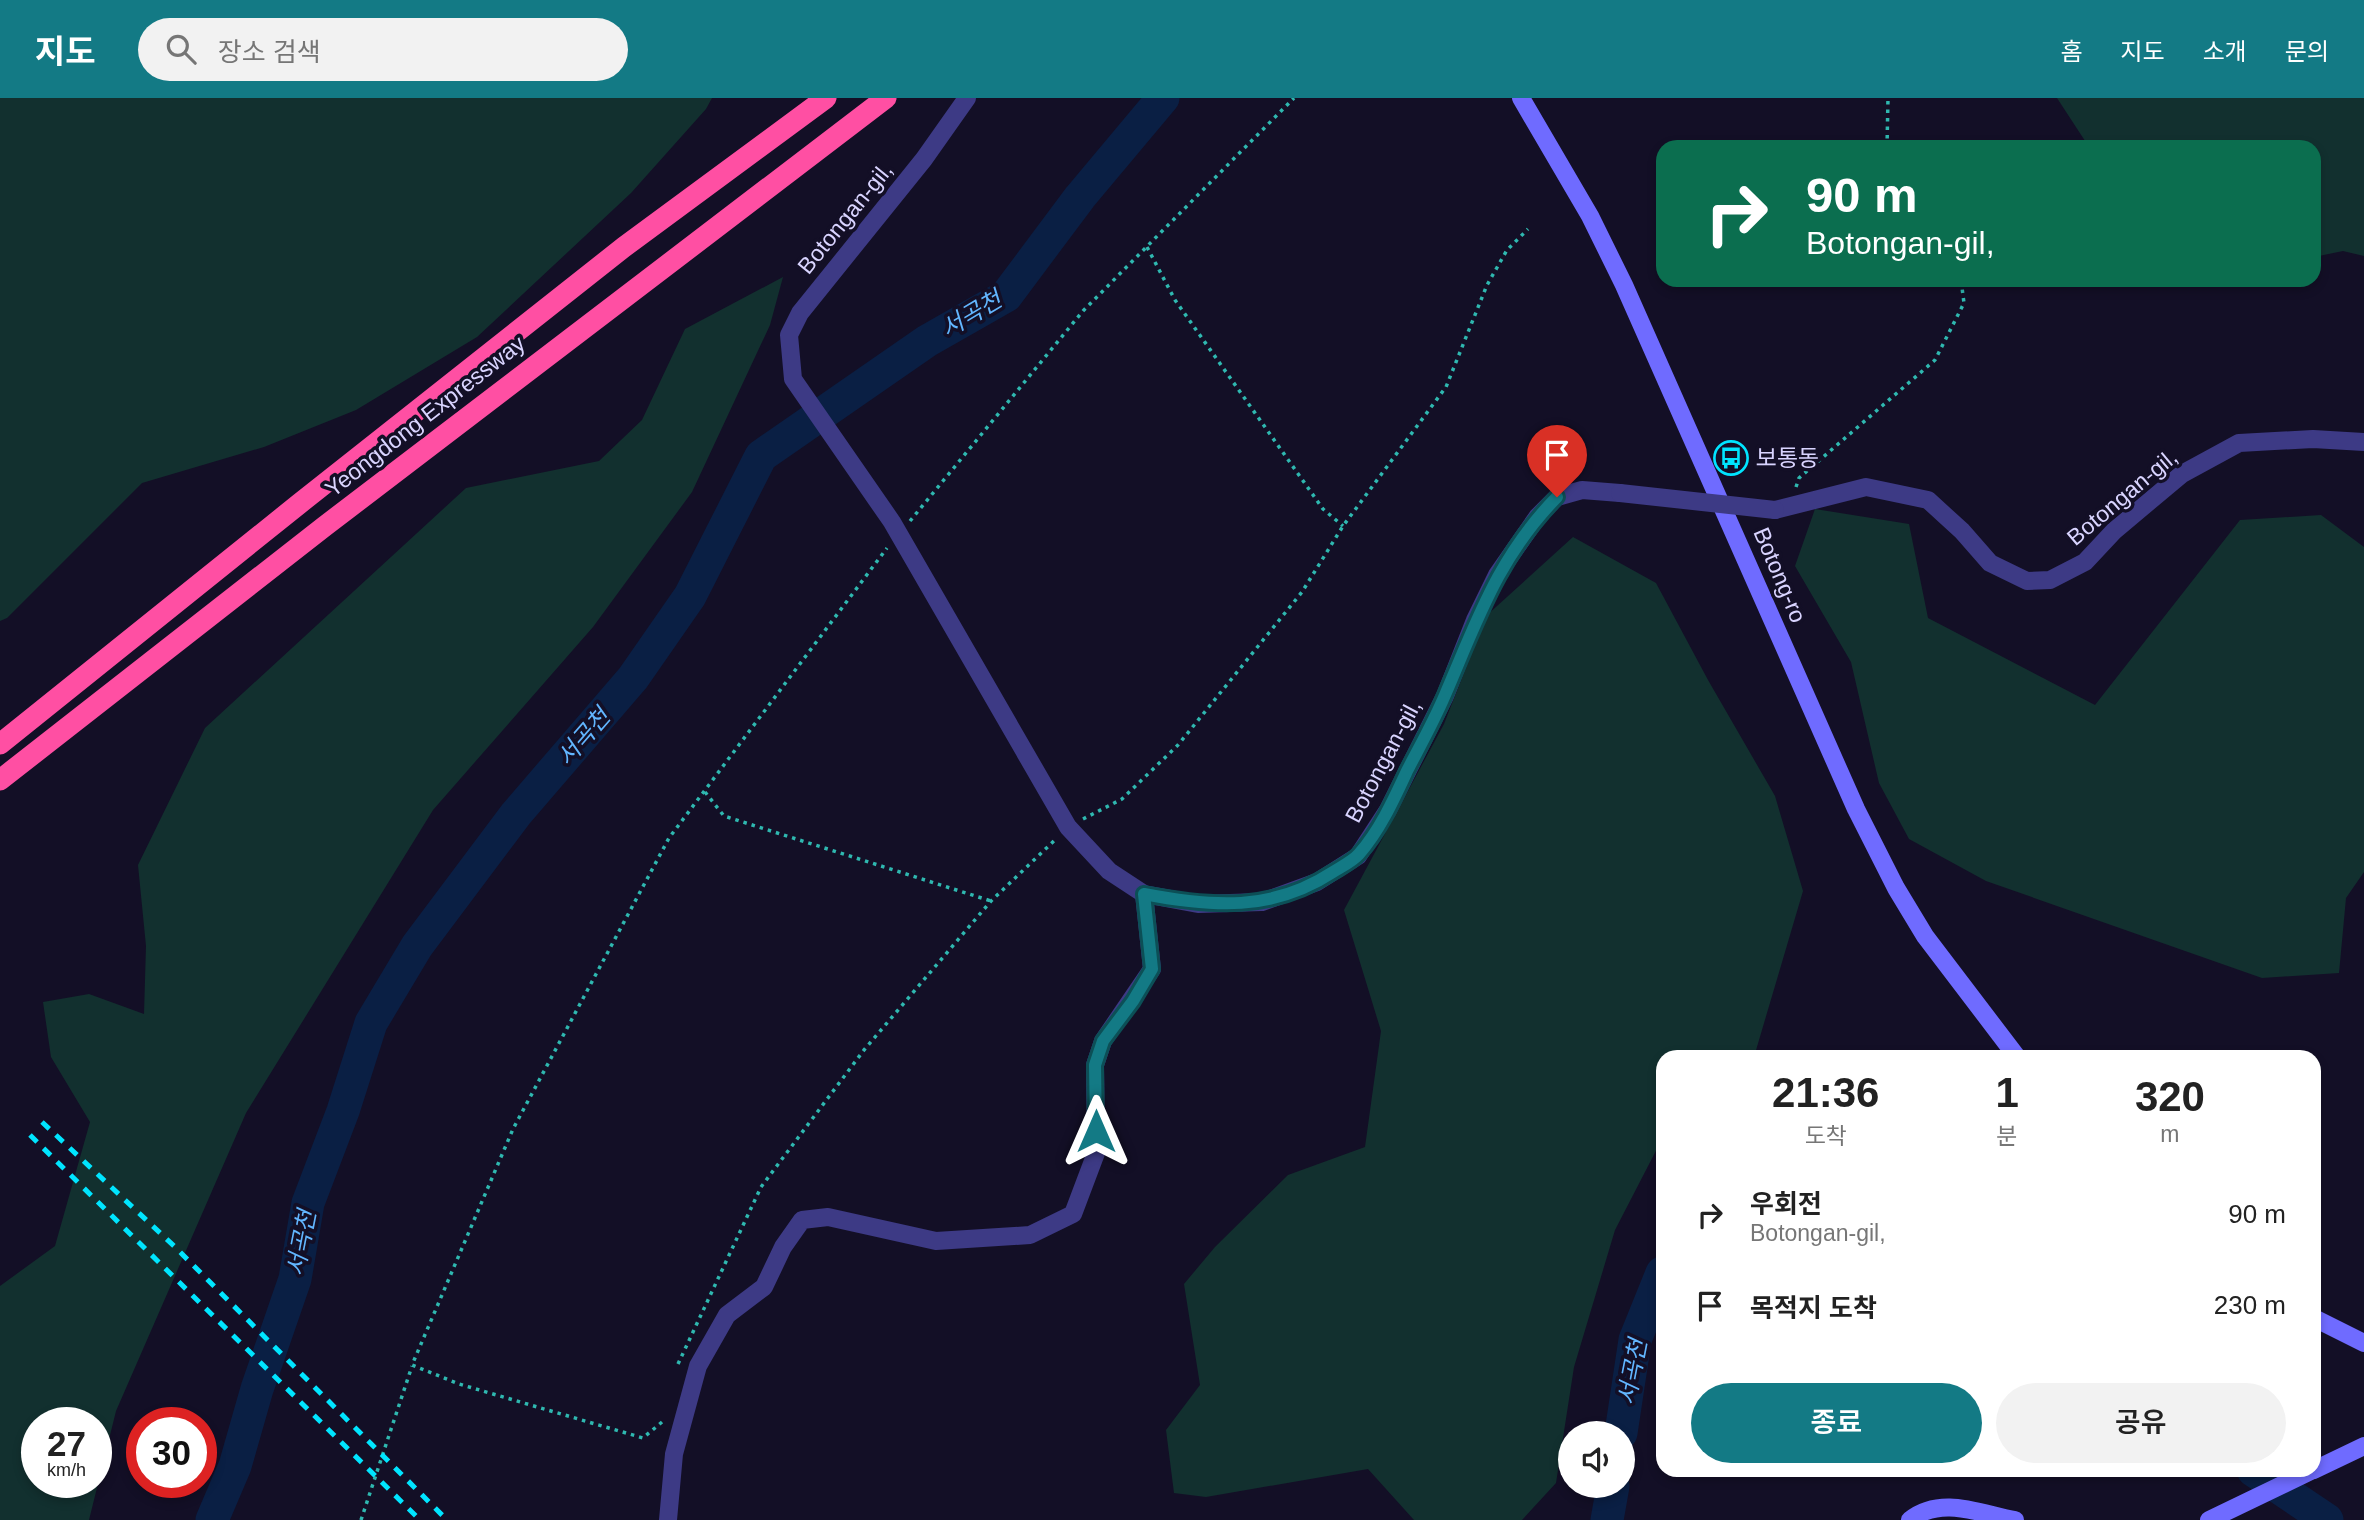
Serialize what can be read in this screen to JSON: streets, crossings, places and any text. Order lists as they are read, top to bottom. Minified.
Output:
{"streets":{"highway":["Yeongdong Expressway"],"street":["Botongan-gil,","Botong-ro"]},"water":["서곡천"],"places":{"bus stop":["보통동"]},"page":{"header":"지도","search":"장소 검색","nav":["홈","지도","소개","문의"],"turn":["90 m","Botongan-gil,"],"eta":["21:36","도착","1","분","320","m"],"list":[{"name":"우회전","note":"Botongan-gil,","value":"90 m"},{"name":"목적지 도착","value":"230 m"}],"buttons":["종료","공유"],"speed":"27 km/h","limit":"30"}}
